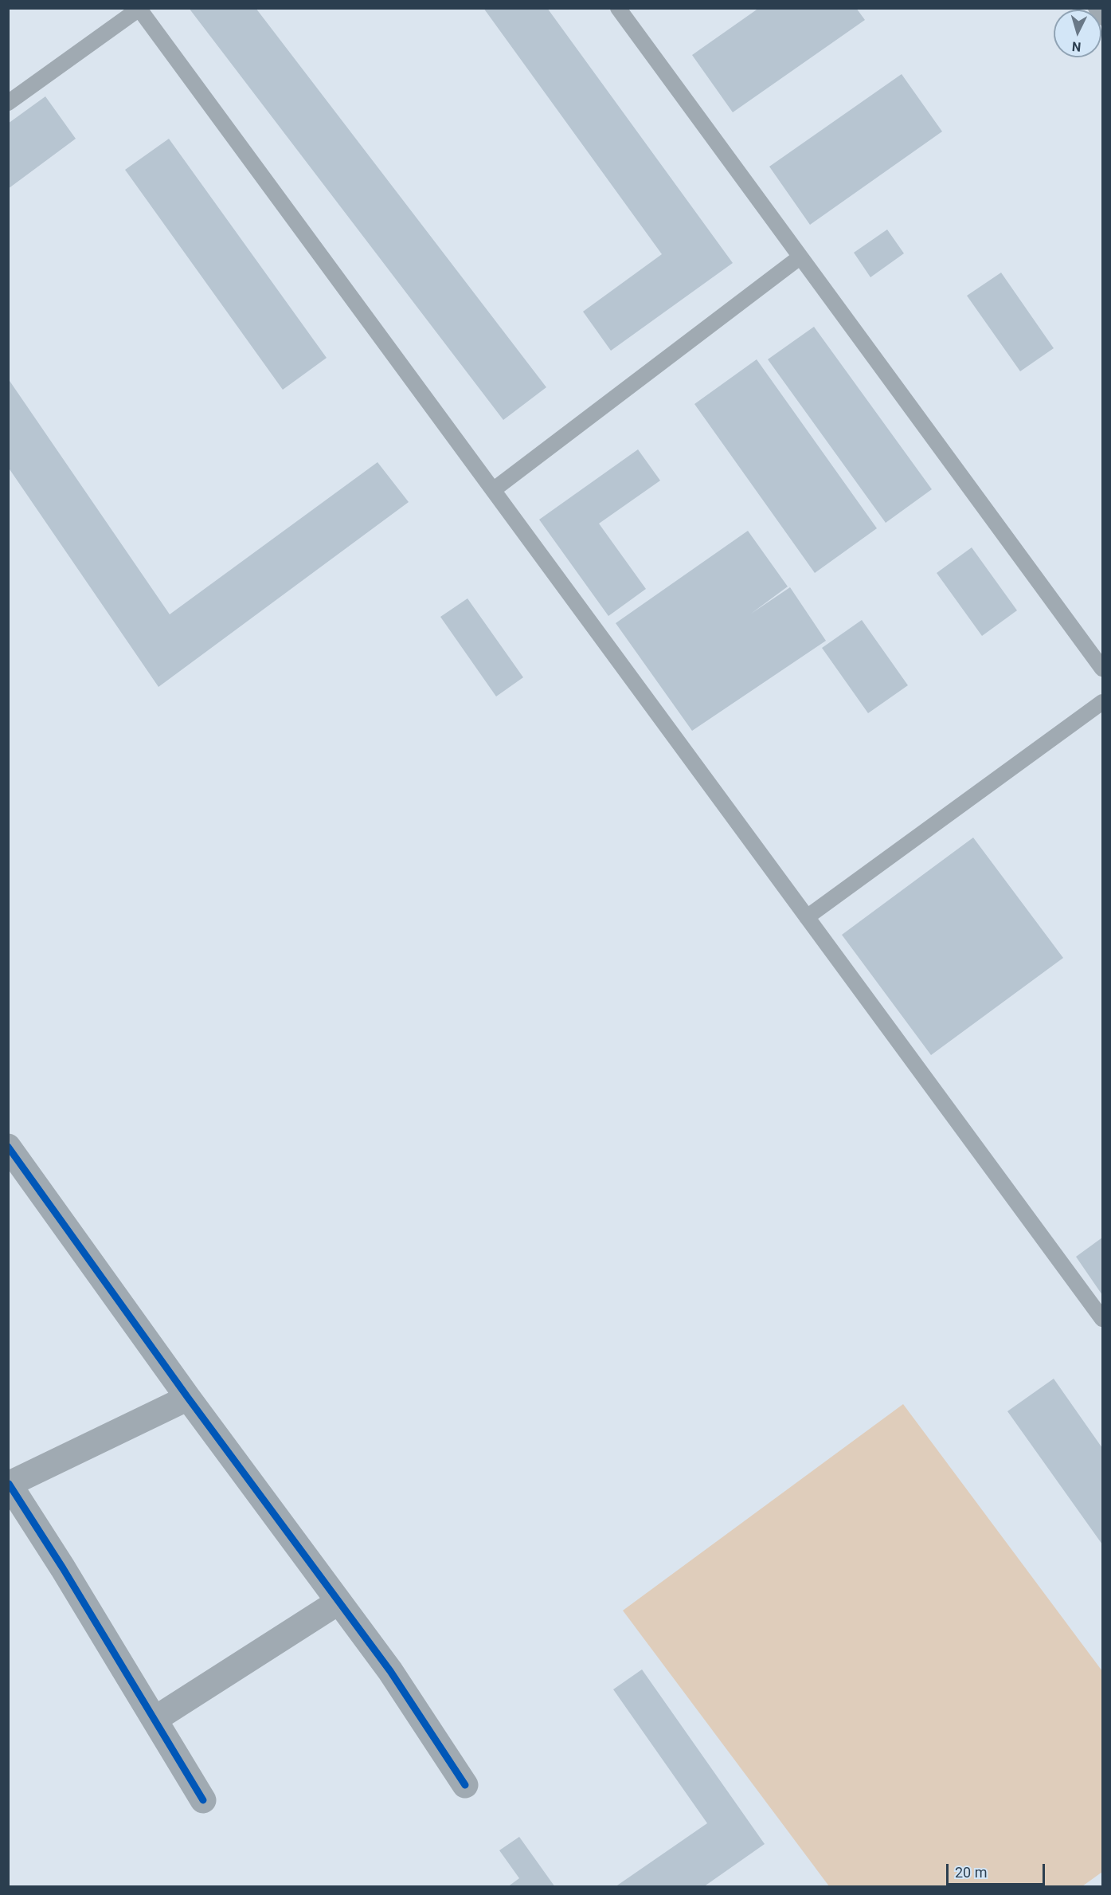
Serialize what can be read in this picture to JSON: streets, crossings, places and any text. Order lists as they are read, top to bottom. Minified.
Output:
{"scale_bar":"20 m","north":"bottom"}
